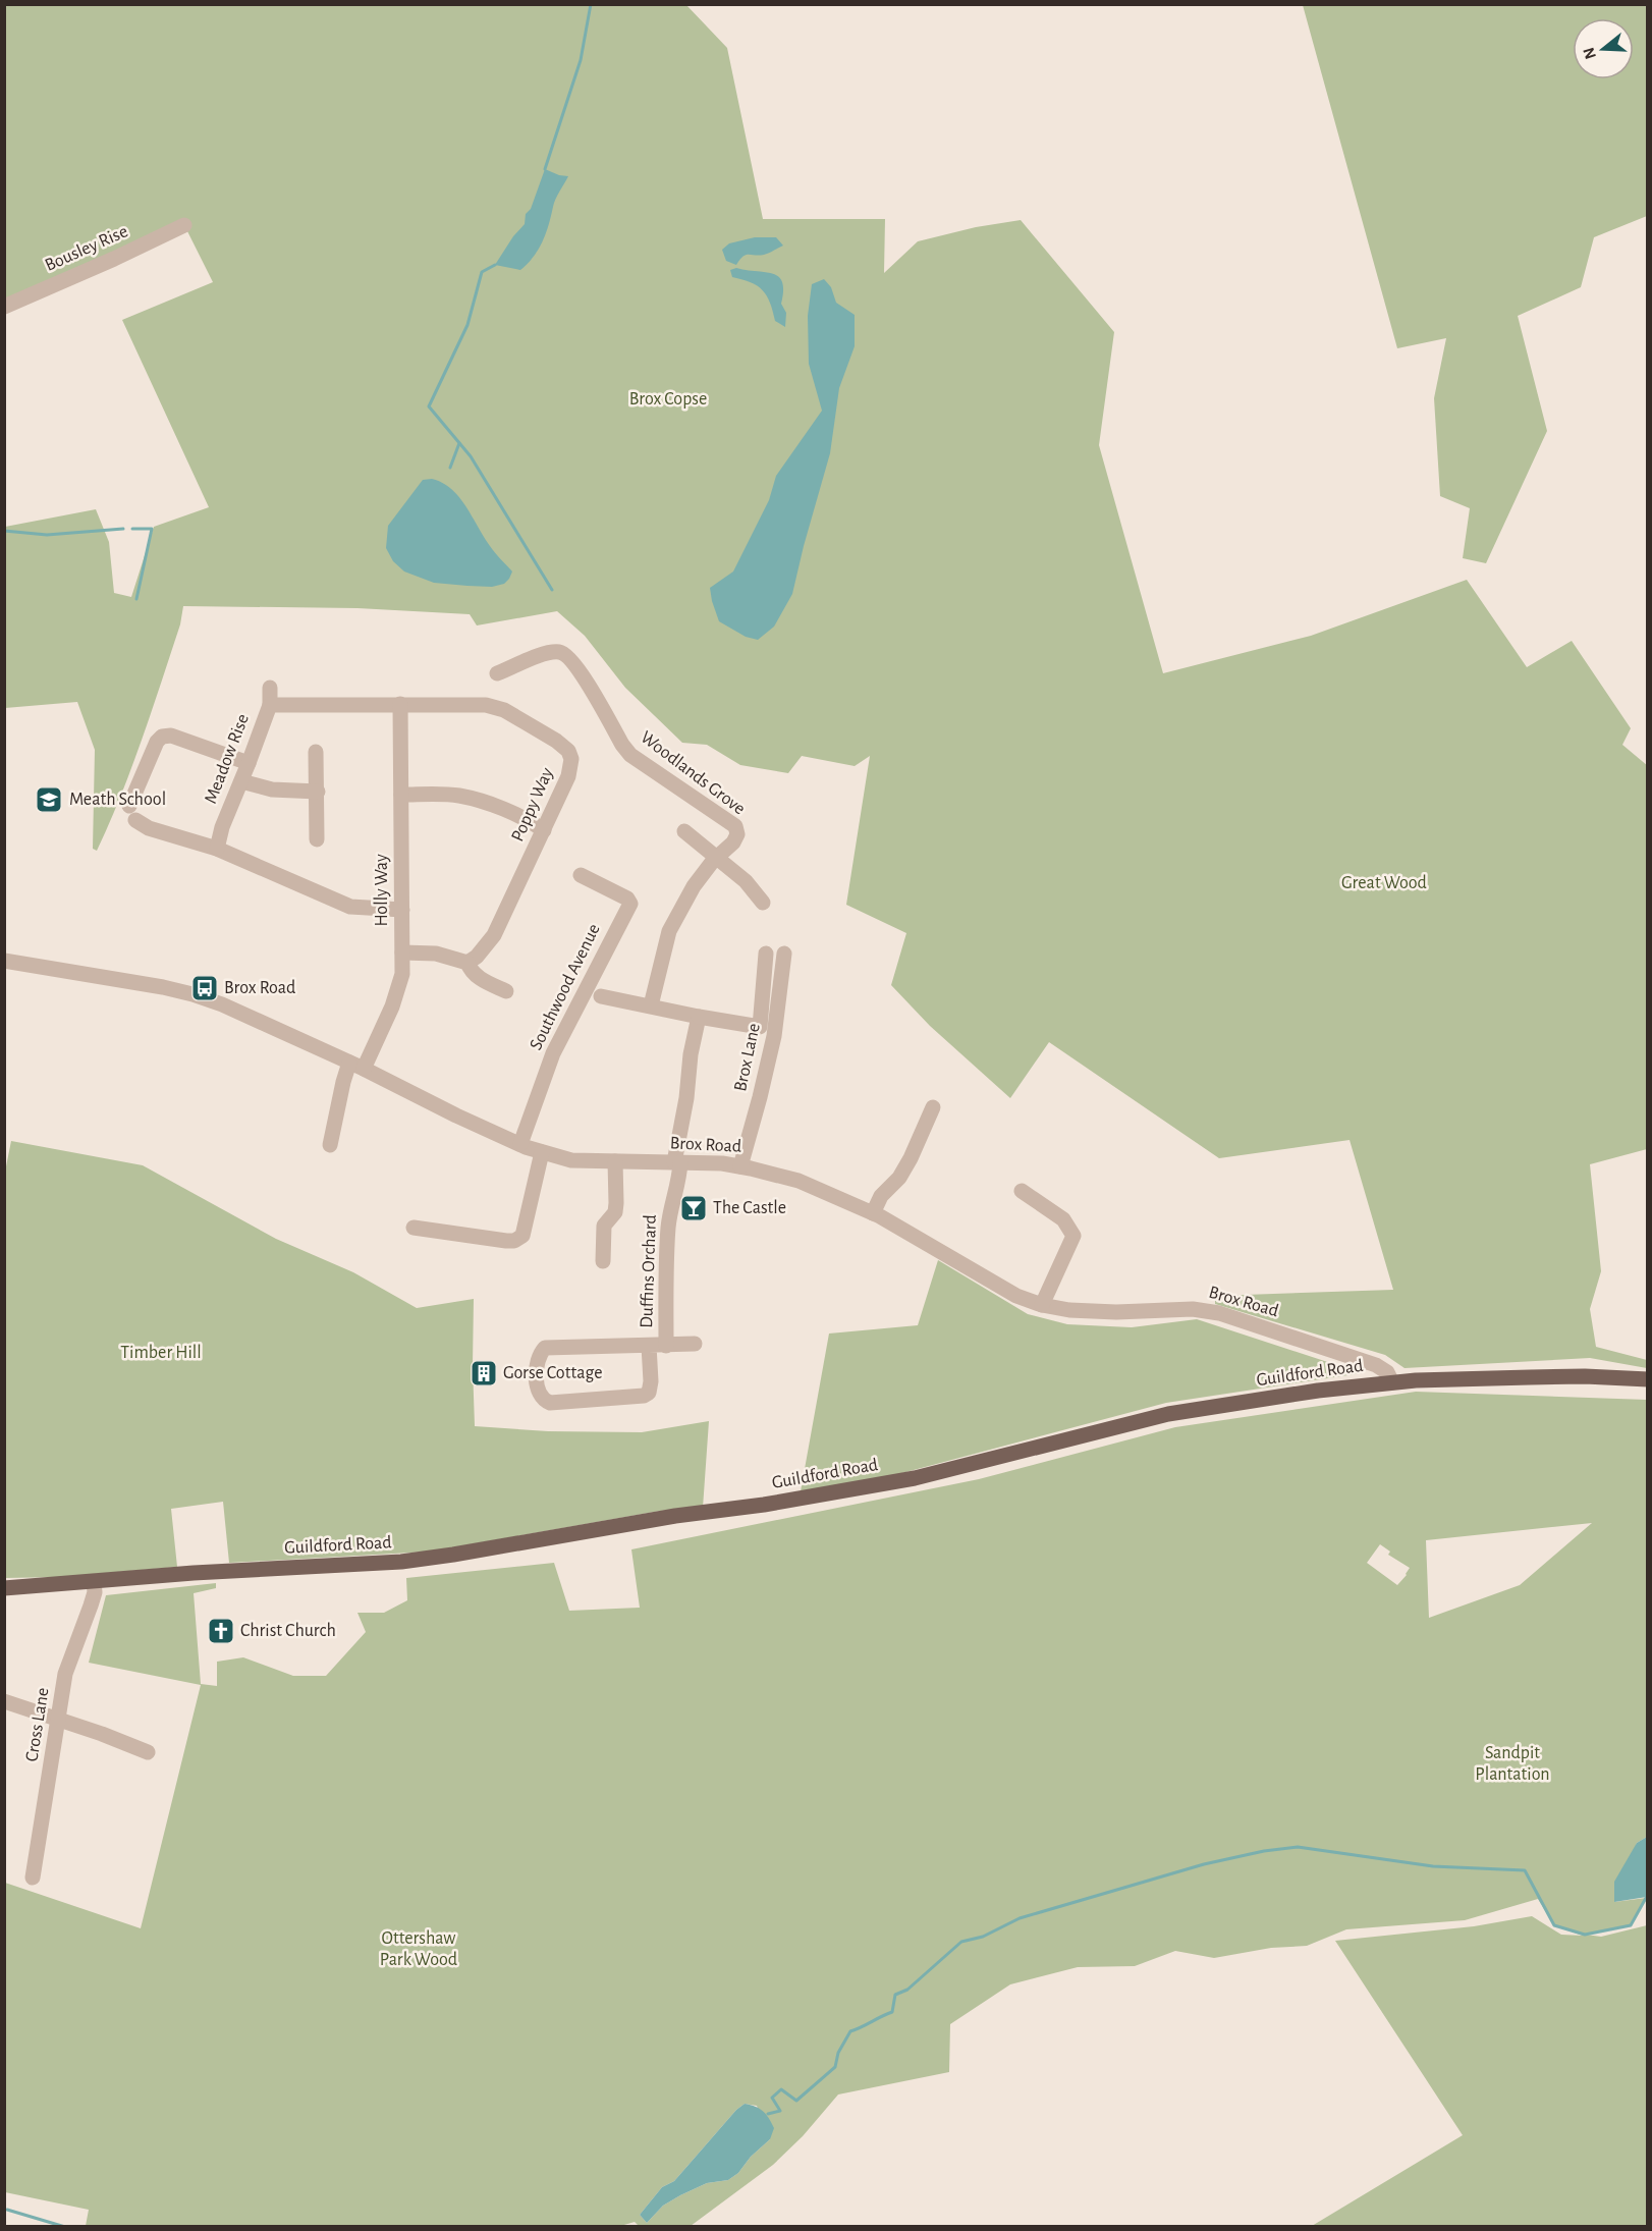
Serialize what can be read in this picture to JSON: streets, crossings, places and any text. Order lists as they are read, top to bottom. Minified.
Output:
{"streets":{"main road":["Guildford Road"],"street":["Bousley Rise","Meadow Rise","Woodlands Grove","Poppy Way","Holly Way","Southwood Avenue","Brox Lane","Brox Road","Duffins Orchard","Cross Lane"]},"crossings":[["Meadow Rise","Poppy Way"],["Meadow Rise","Holly Way"],["Poppy Way","Holly Way"],["Holly Way","Brox Road"],["Southwood Avenue","Brox Road"],["Brox Lane","Brox Road"],["Brox Road","Duffins Orchard"],["Brox Road","Guildford Road"],["Guildford Road","Cross Lane"]],"parks":["Brox Copse","Great Wood","Timber Hill","Sandpit Plantation","Ottershaw Park Wood"],"places":{"school or university":["Meath School"],"bus stop":["Brox Road"],"bar":["The Castle"],"building":["Gorse Cottage"],"church":["Christ Church"]},"north":"left"}
